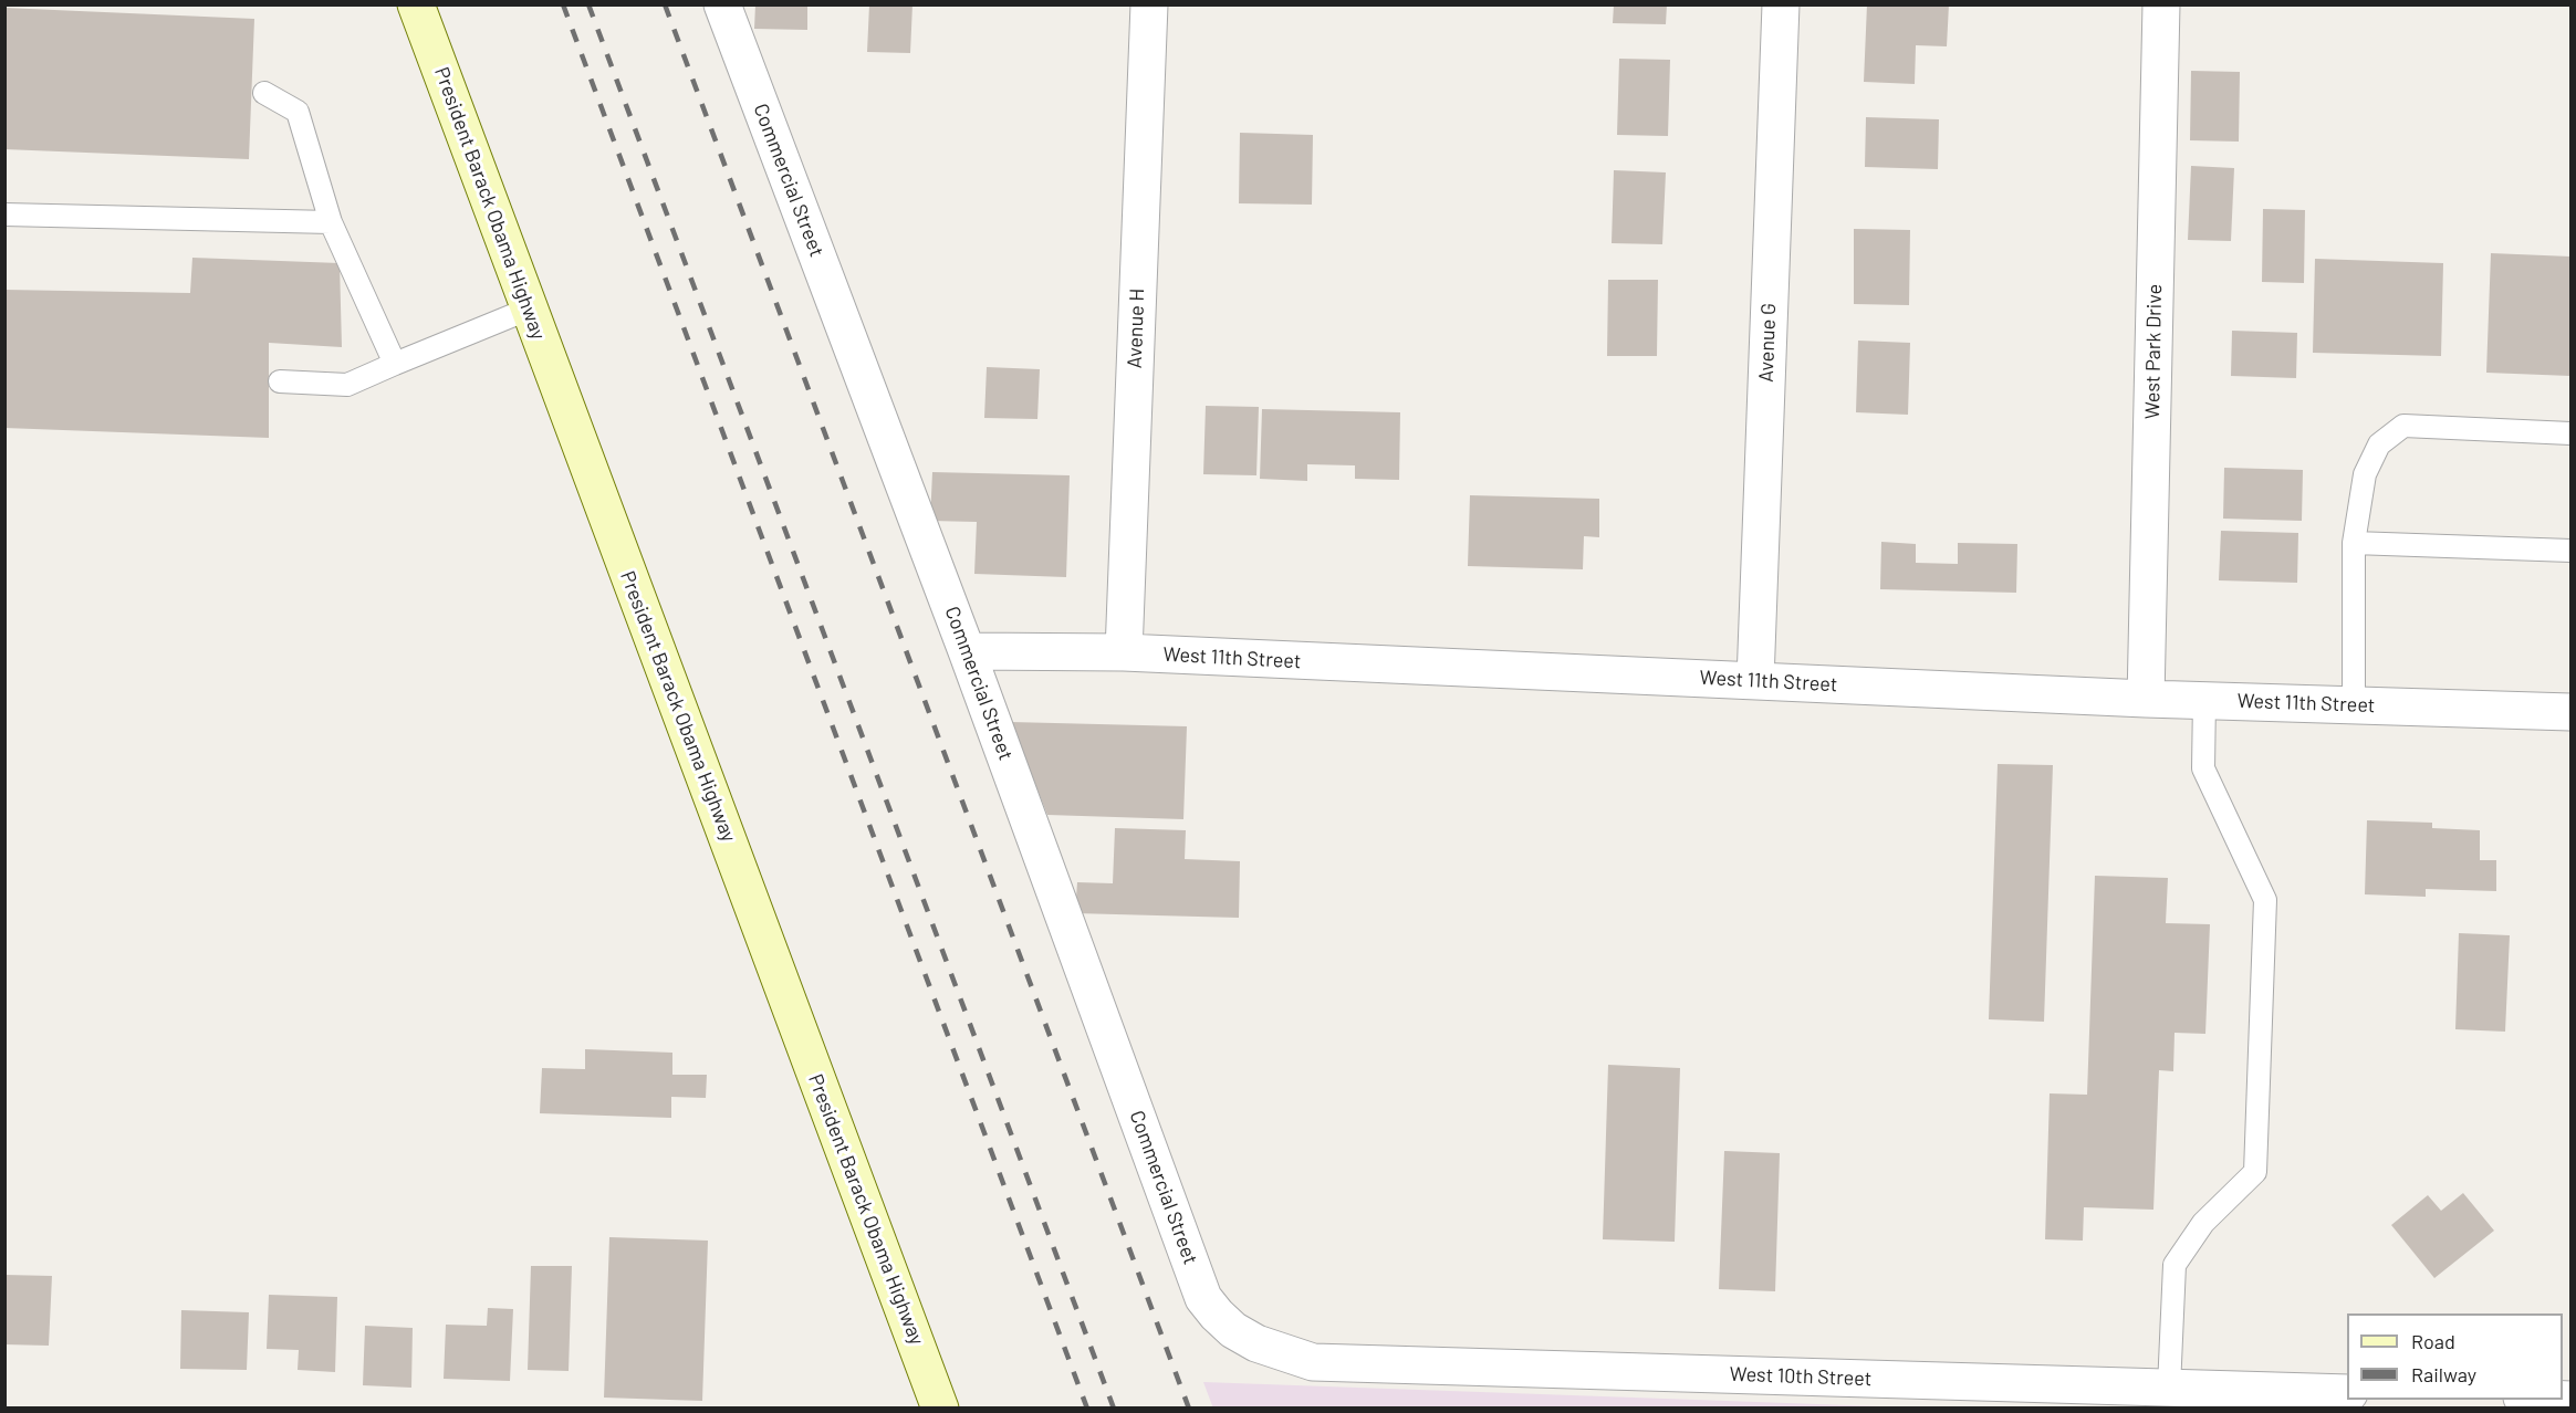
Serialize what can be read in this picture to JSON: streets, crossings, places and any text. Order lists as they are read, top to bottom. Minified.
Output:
{"streets":{"main road":["President Barack Obama Highway"],"street":["Commercial Street","Avenue H","Avenue G","West Park Drive","West 11th Street","West 10th Street"]},"crossings":[["Commercial Street","West 11th Street"],["Commercial Street","West 10th Street"],["Avenue H","West 11th Street"],["Avenue G","West 11th Street"],["West Park Drive","West 11th Street"]],"legend":["Road","Railway"]}
